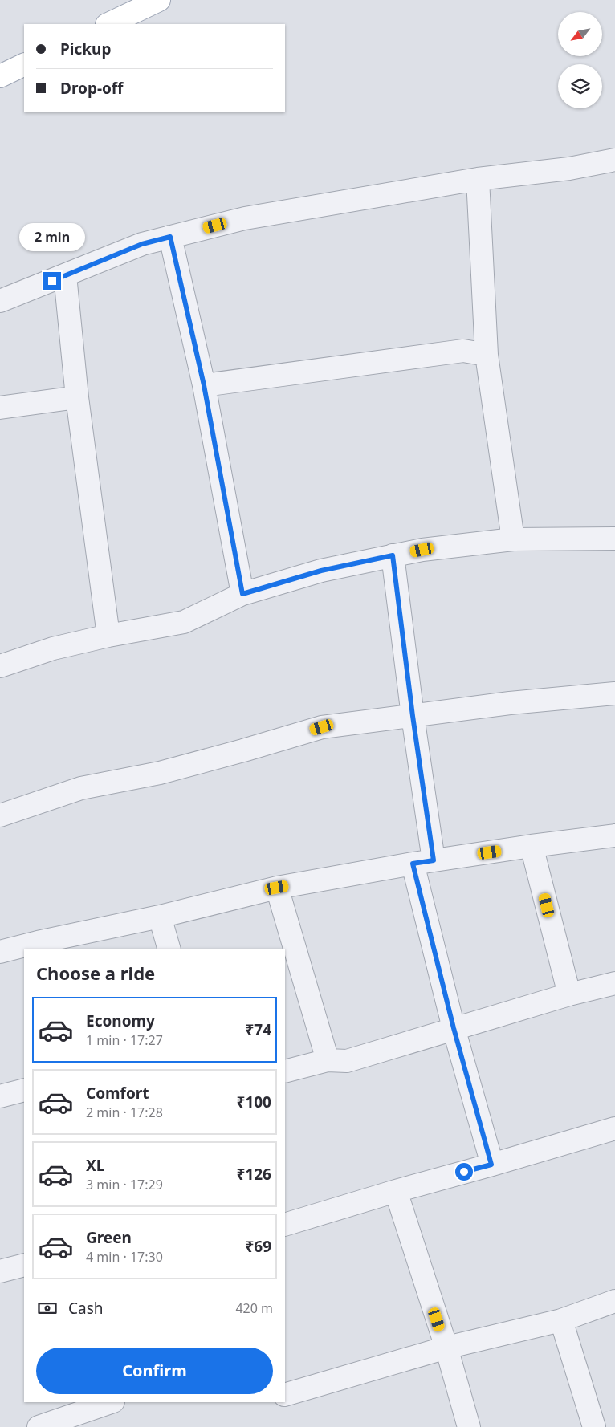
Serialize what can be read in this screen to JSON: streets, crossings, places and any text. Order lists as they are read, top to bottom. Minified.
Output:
{"north":"bottom left","page":{"banner":["Pickup","Drop-off"],"bubble":"2 min","heading":"Choose a ride","list":[{"name":"Economy","note":"1 min · 17:27","value":"₹74"},{"name":"Comfort","note":"2 min · 17:28","value":"₹100"},{"name":"XL","note":"3 min · 17:29","value":"₹126"},{"name":"Green","note":"4 min · 17:30","value":"₹69"}],"pay":["Cash","420 m"],"buttons":"Confirm"}}
